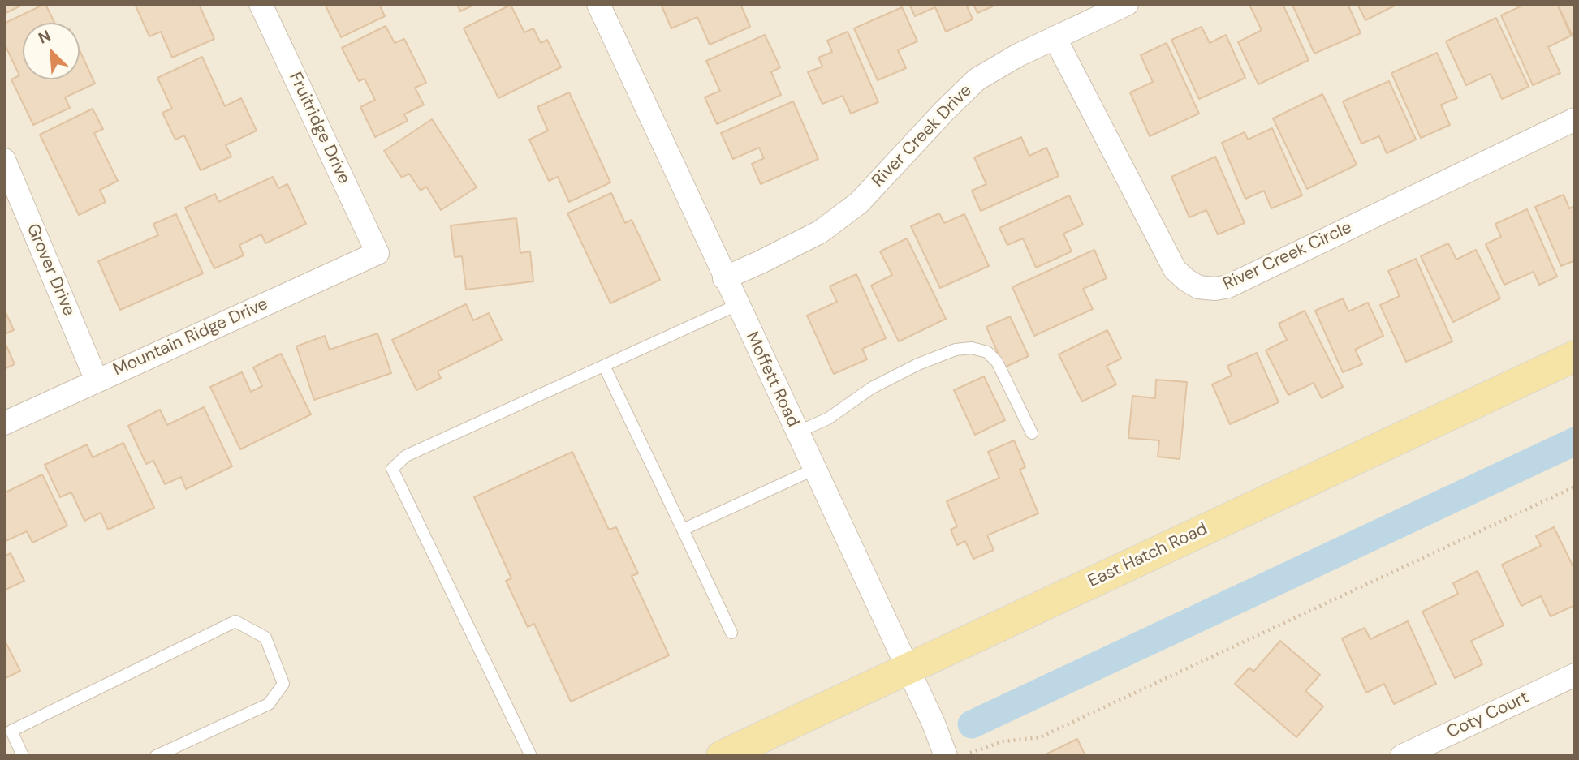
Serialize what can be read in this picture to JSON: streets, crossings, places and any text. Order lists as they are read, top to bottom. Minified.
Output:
{"streets":{"main road":["East Hatch Road"],"street":["Fruitridge Drive","River Creek Drive","River Creek Circle","Grover Drive","Mountain Ridge Drive","Moffett Road","Coty Court"]},"crossings":[["Fruitridge Drive","Mountain Ridge Drive"],["River Creek Drive","River Creek Circle"],["River Creek Drive","Moffett Road"],["Grover Drive","Mountain Ridge Drive"],["Moffett Road","East Hatch Road"]],"north":"top left"}
